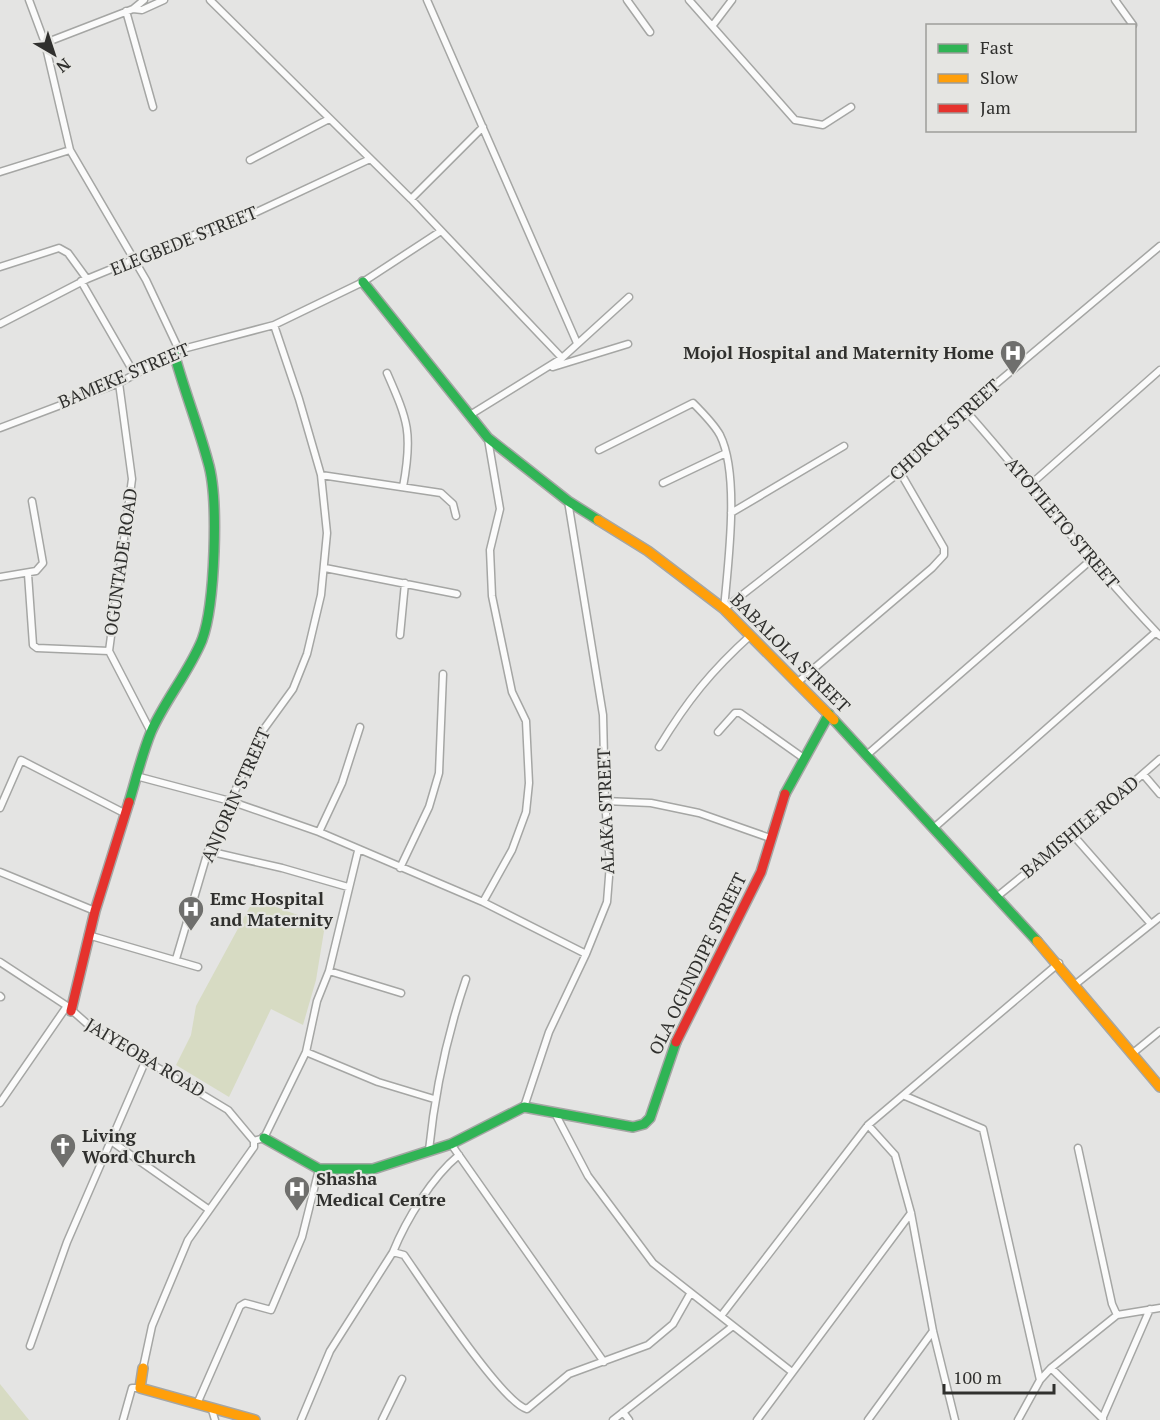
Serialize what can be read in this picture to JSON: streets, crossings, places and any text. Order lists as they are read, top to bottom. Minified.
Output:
{"streets":{"street":["ELEGBEDE STREET","BAMEKE STREET","CHURCH STREET","ATOTILETO STREET","OGUNTADE ROAD","BABALOLA STREET","ANJORIN STREET","ALAKA STREET","BAMISHILE ROAD","OLA OGUNDIPE STREET","JAIYEOBA ROAD"]},"crossings":[["BAMEKE STREET","OGUNTADE ROAD"],["BAMEKE STREET","BABALOLA STREET"],["BAMEKE STREET","ANJORIN STREET"],["CHURCH STREET","ATOTILETO STREET"],["CHURCH STREET","BABALOLA STREET"],["BABALOLA STREET","ALAKA STREET"],["BABALOLA STREET","BAMISHILE ROAD"],["BABALOLA STREET","OLA OGUNDIPE STREET"],["ALAKA STREET","OLA OGUNDIPE STREET"]],"places":{"hospital":["Mojol Hospital and Maternity Home","Emc Hospital and Maternity","Shasha Medical Centre"],"church":["Living Word Church"]},"legend":["Fast","Slow","Jam"],"scale_bar":"100 m","north":"bottom right"}
